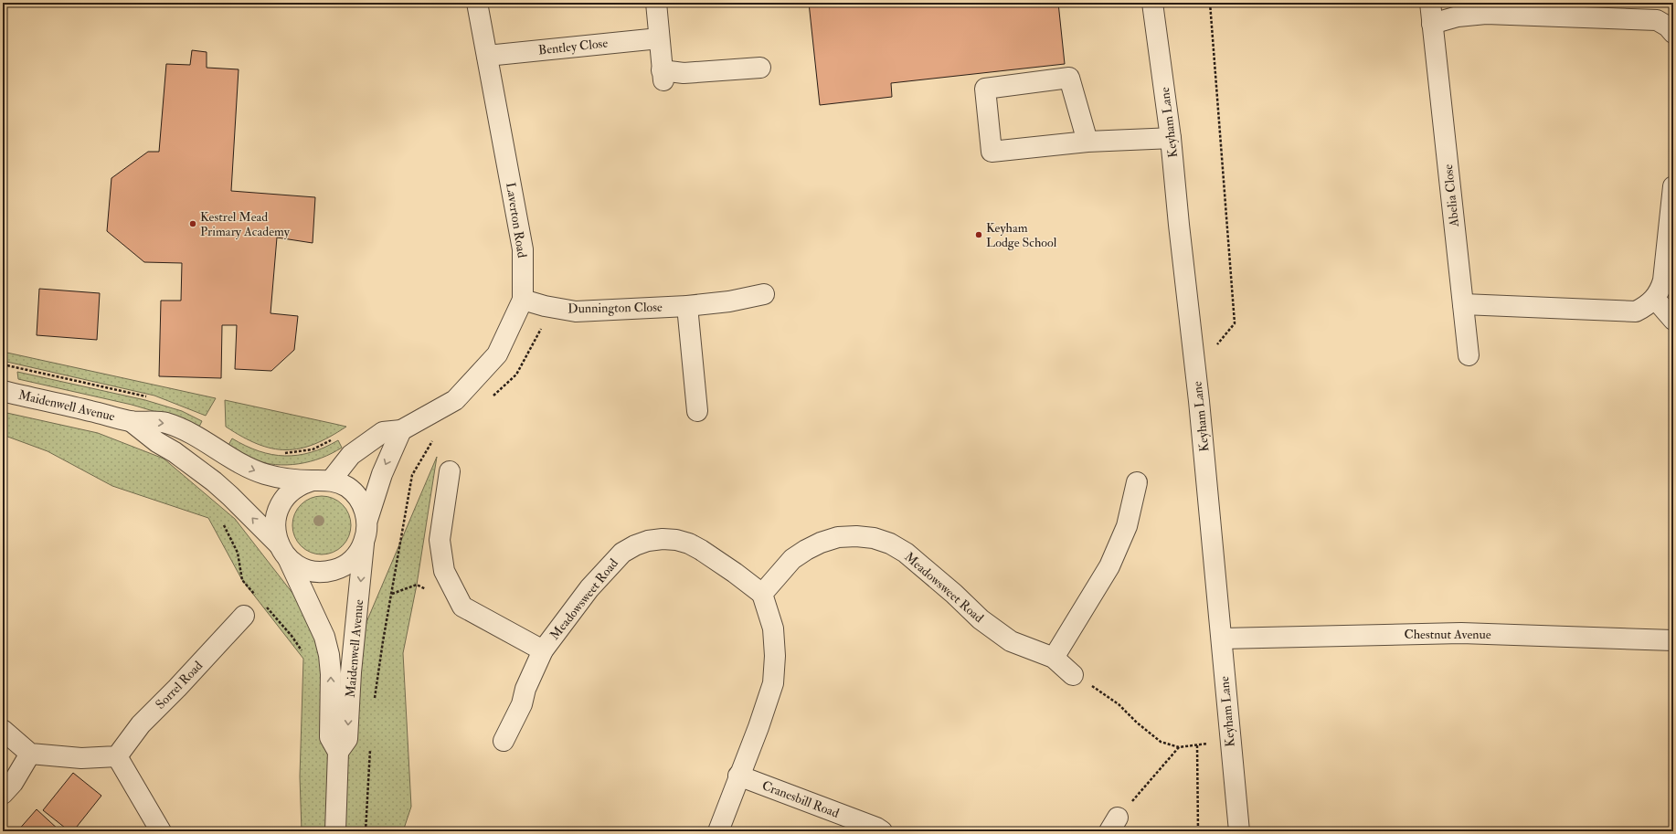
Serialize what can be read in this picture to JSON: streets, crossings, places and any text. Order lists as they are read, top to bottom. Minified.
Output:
{"streets":{"street":["Bentley Close","Keyham Lane","Abelia Close","Laverton Road","Dunnington Close","Maidenwell Avenue","Meadowsweet Road","Chestnut Avenue","Sorrel Road","Cranesbill Road"]},"crossings":[["Bentley Close","Laverton Road"],["Keyham Lane","Chestnut Avenue"],["Laverton Road","Dunnington Close"],["Laverton Road","Maidenwell Avenue"]],"places":["Kestrel Mead Primary Academy","Keyham Lodge School"]}
